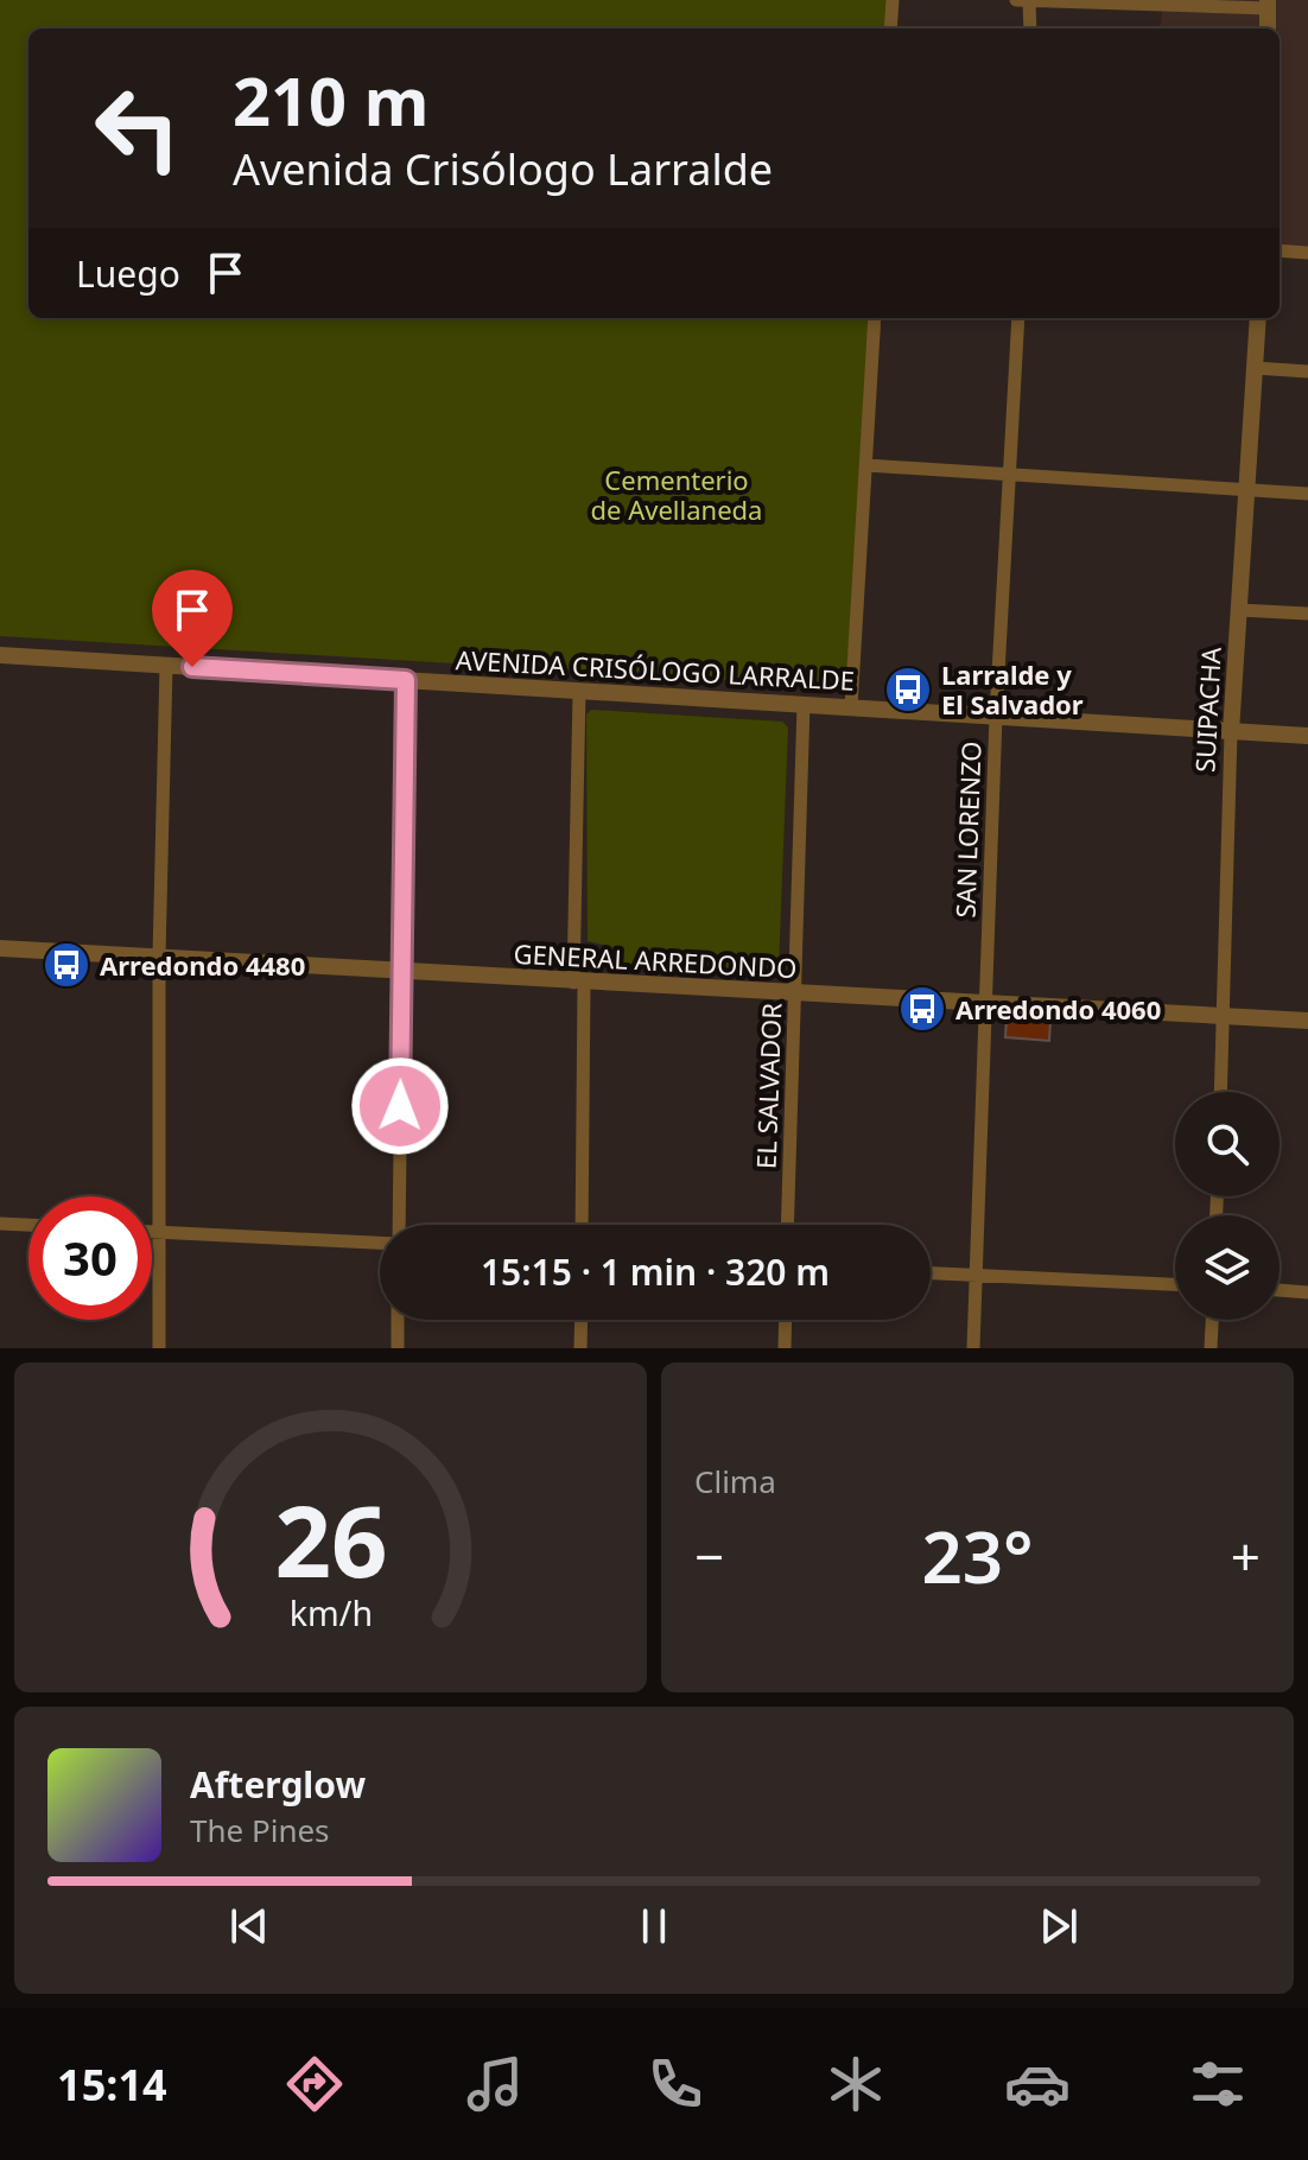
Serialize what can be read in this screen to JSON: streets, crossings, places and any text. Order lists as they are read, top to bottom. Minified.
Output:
{"streets":{"street":["AVENIDA CRISÓLOGO LARRALDE","SUIPACHA","SAN LORENZO","GENERAL ARREDONDO","EL SALVADOR"]},"crossings":[["AVENIDA CRISÓLOGO LARRALDE","SUIPACHA"],["AVENIDA CRISÓLOGO LARRALDE","SAN LORENZO"],["AVENIDA CRISÓLOGO LARRALDE","EL SALVADOR"],["SUIPACHA","GENERAL ARREDONDO"],["SAN LORENZO","GENERAL ARREDONDO"],["GENERAL ARREDONDO","EL SALVADOR"]],"parks":["Cementerio de Avellaneda"],"places":{"bus stop":["Larralde y El Salvador","Arredondo 4480","Arredondo 4060"]},"page":{"turn":["210 m","Avenida Crisólogo Larralde"],"then":"Luego","limit":"30","trip":"15:15 · 1 min · 320 m","tile":"Clima","heat":["−","23°","+"],"song":["Afterglow","The Pines"],"tabs":"15:14","gauge":["26","km/h"]}}
